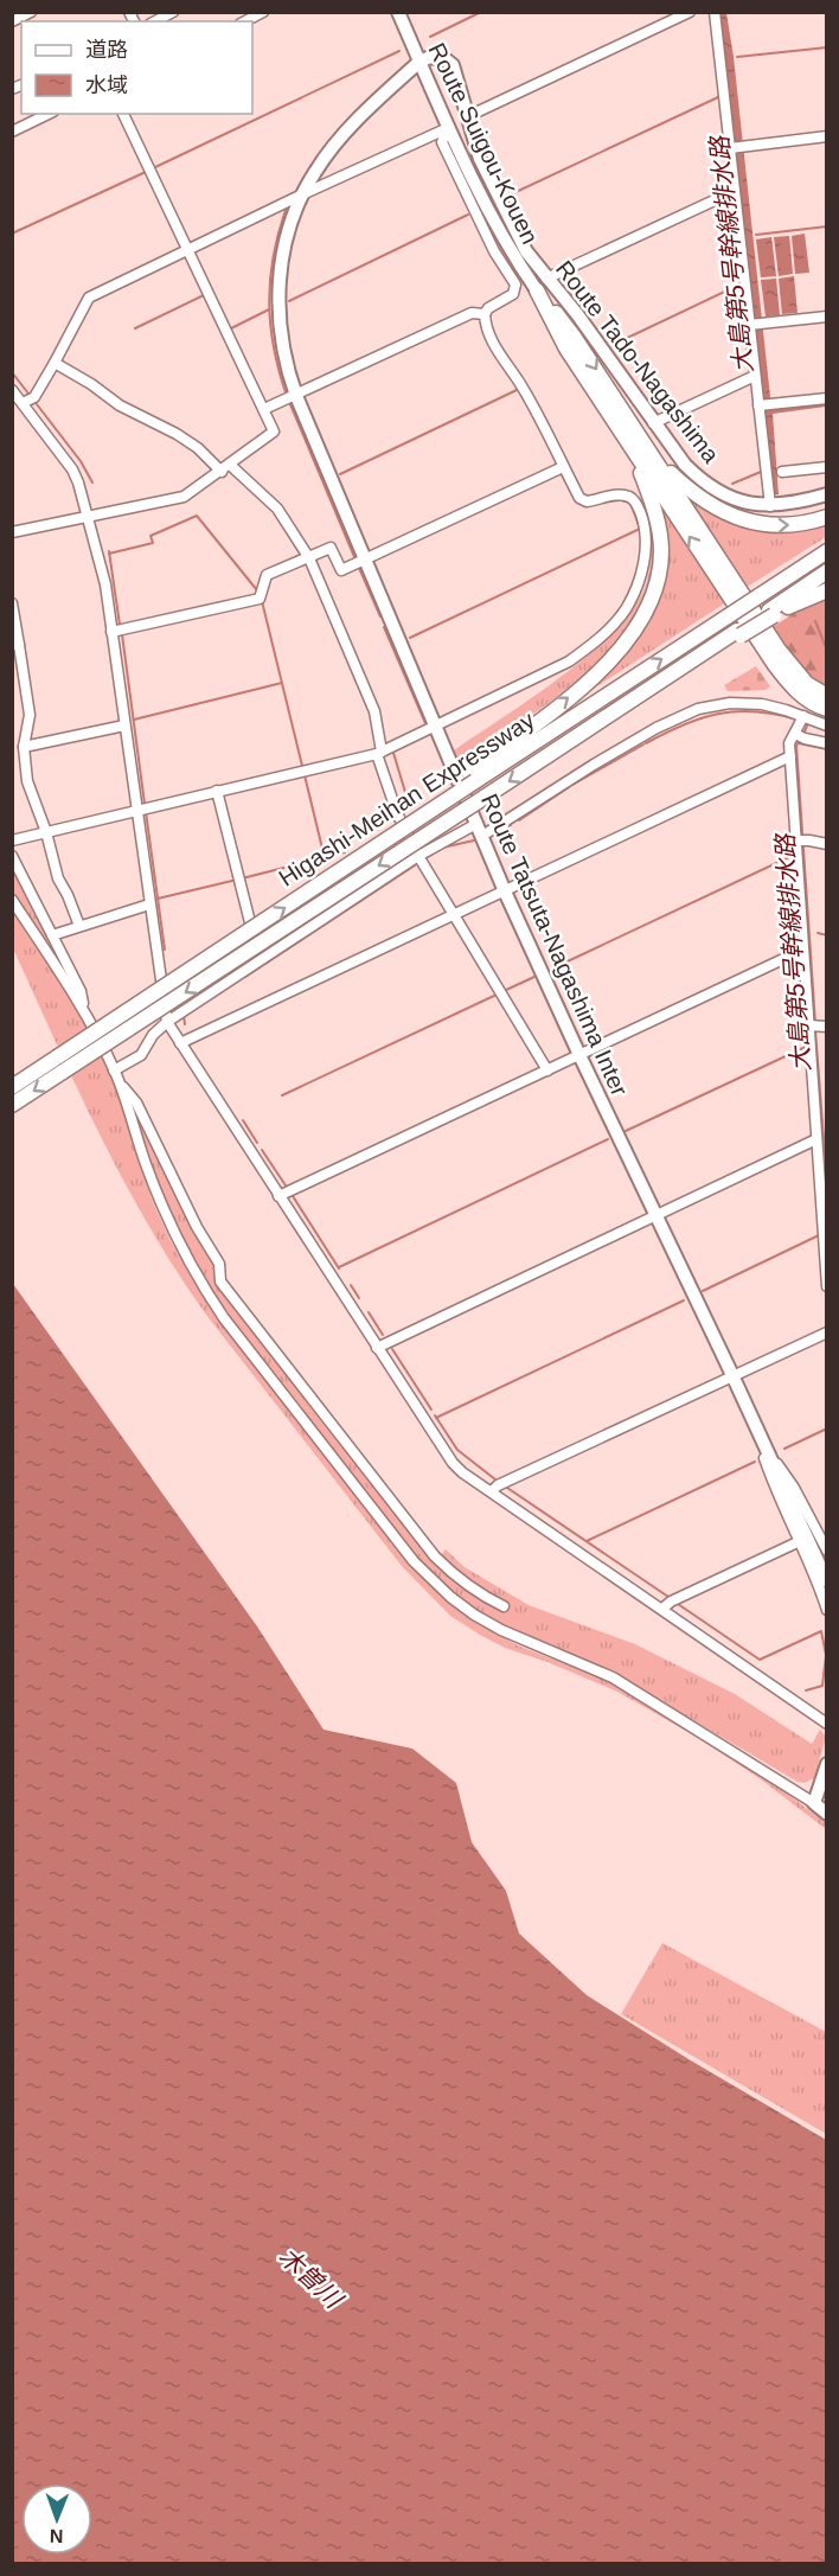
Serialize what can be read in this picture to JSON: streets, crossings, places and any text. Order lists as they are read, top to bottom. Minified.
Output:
{"streets":{"highway":["Higashi-Meihan Expressway"],"main road":["Route Suigou-Kouen","Route Tado-Nagashima","Route Tatsuta-Nagashima Inter"]},"crossings":[["Route Suigou-Kouen","Route Tado-Nagashima"],["Route Suigou-Kouen","Route Tatsuta-Nagashima Inter"],["Route Tado-Nagashima","Route Tatsuta-Nagashima Inter"]],"water":["大島第5号幹線排水路","木曽川"],"legend":["道路","水域"],"north":"bottom"}
